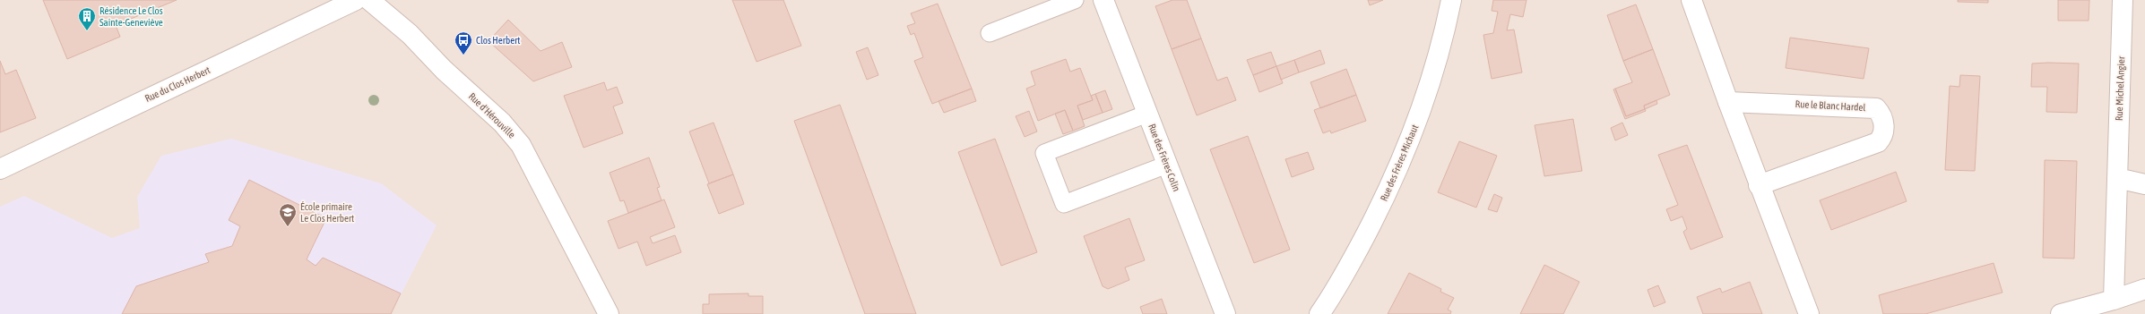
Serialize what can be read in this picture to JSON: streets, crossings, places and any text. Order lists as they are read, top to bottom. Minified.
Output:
{"streets":{"street":["Rue du Clos Herbert","Rue Michel Angier","Rue le Blanc Hardel","Rue d'Hérouville","Rue des Frères Colin","Rue des Frères Michaut"]},"places":{"building":["Résidence Le Clos Sainte-Geneviève"],"bus stop":["Clos Herbert"],"school or university":["École primaire Le Clos Herbert"]}}
